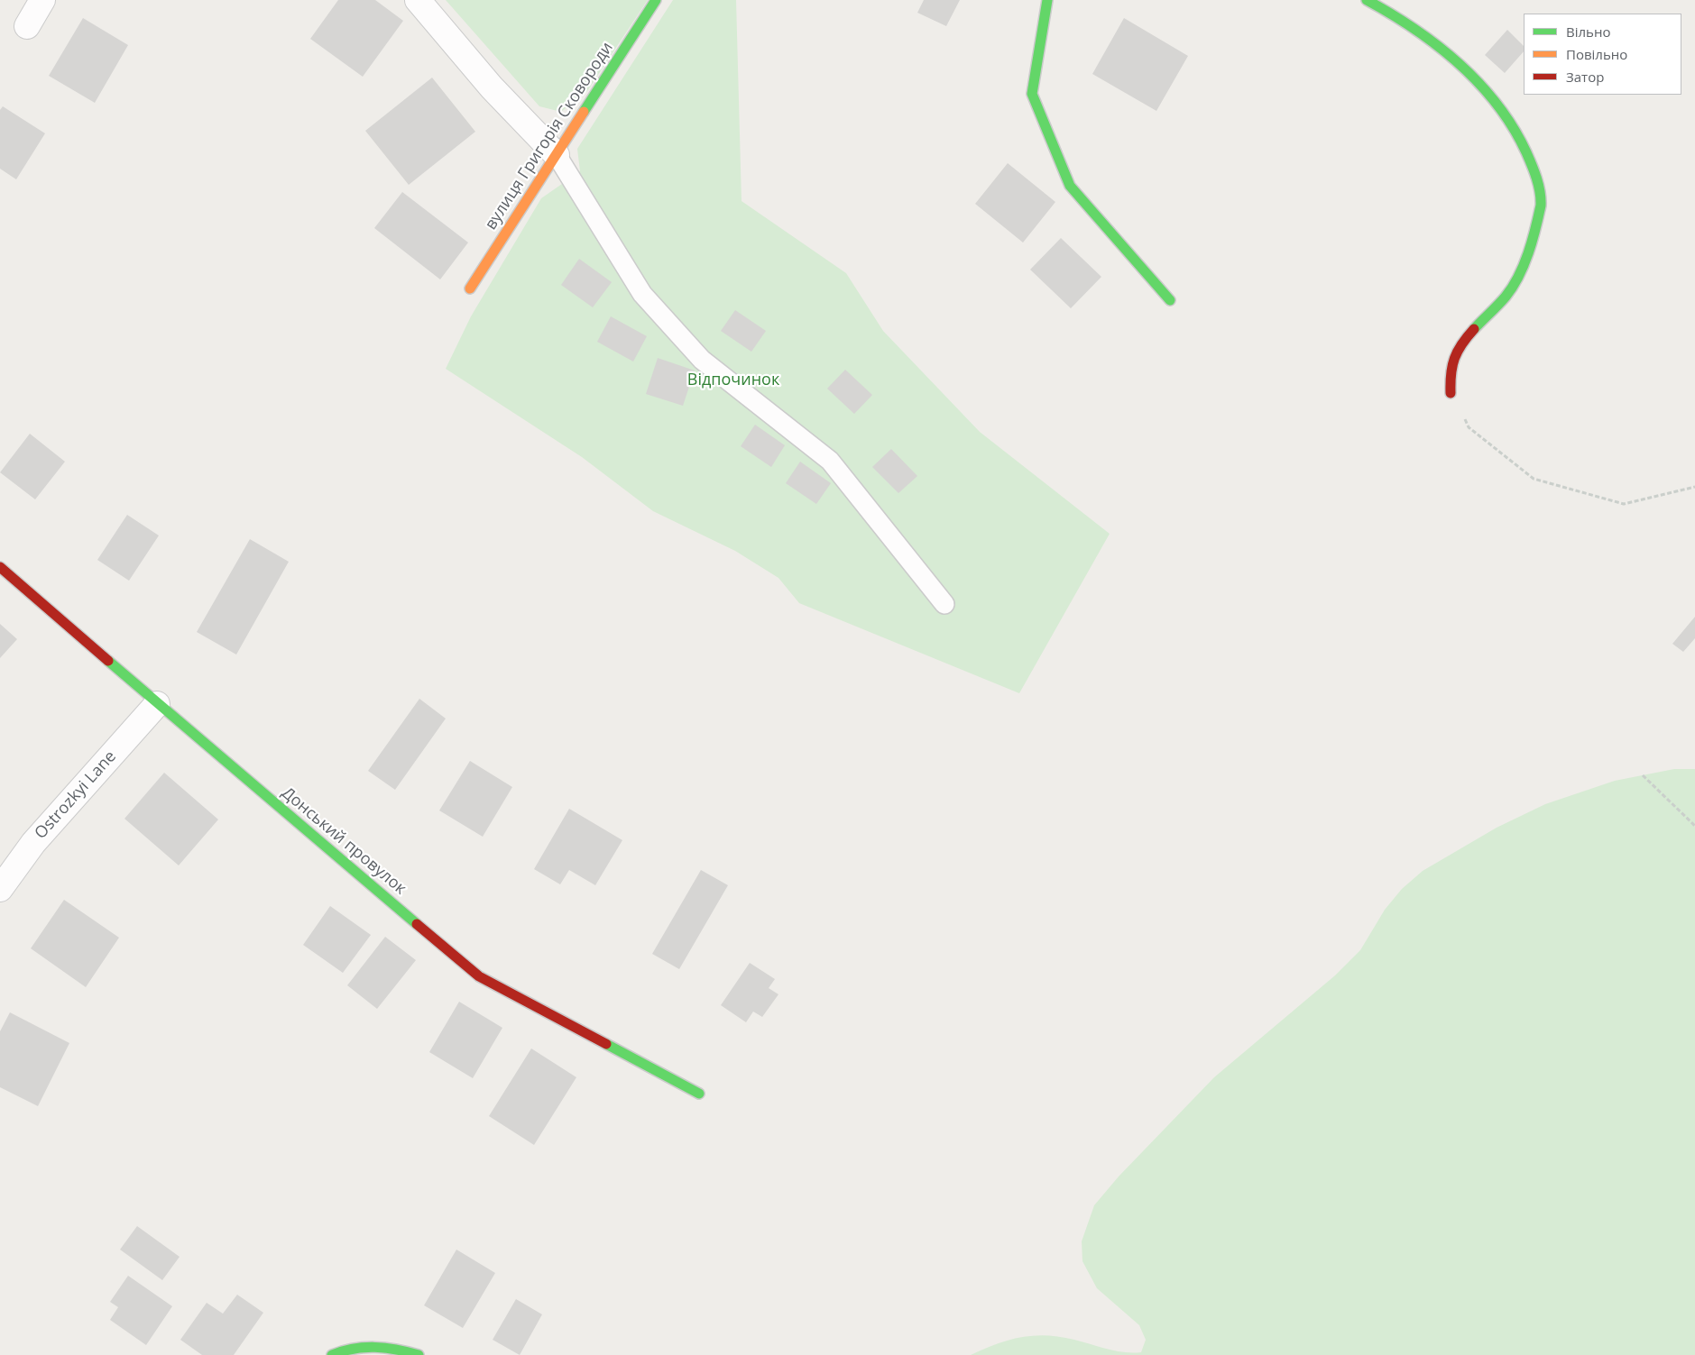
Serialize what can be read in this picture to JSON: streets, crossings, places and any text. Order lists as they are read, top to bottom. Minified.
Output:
{"streets":{"street":["вулиця Григорія Сковороди","Ostrozkyi Lane","Донський провулок"]},"crossings":[["Ostrozkyi Lane","Донський провулок"]],"parks":["Відпочинок"],"legend":["Вільно","Повільно","Затор"]}
